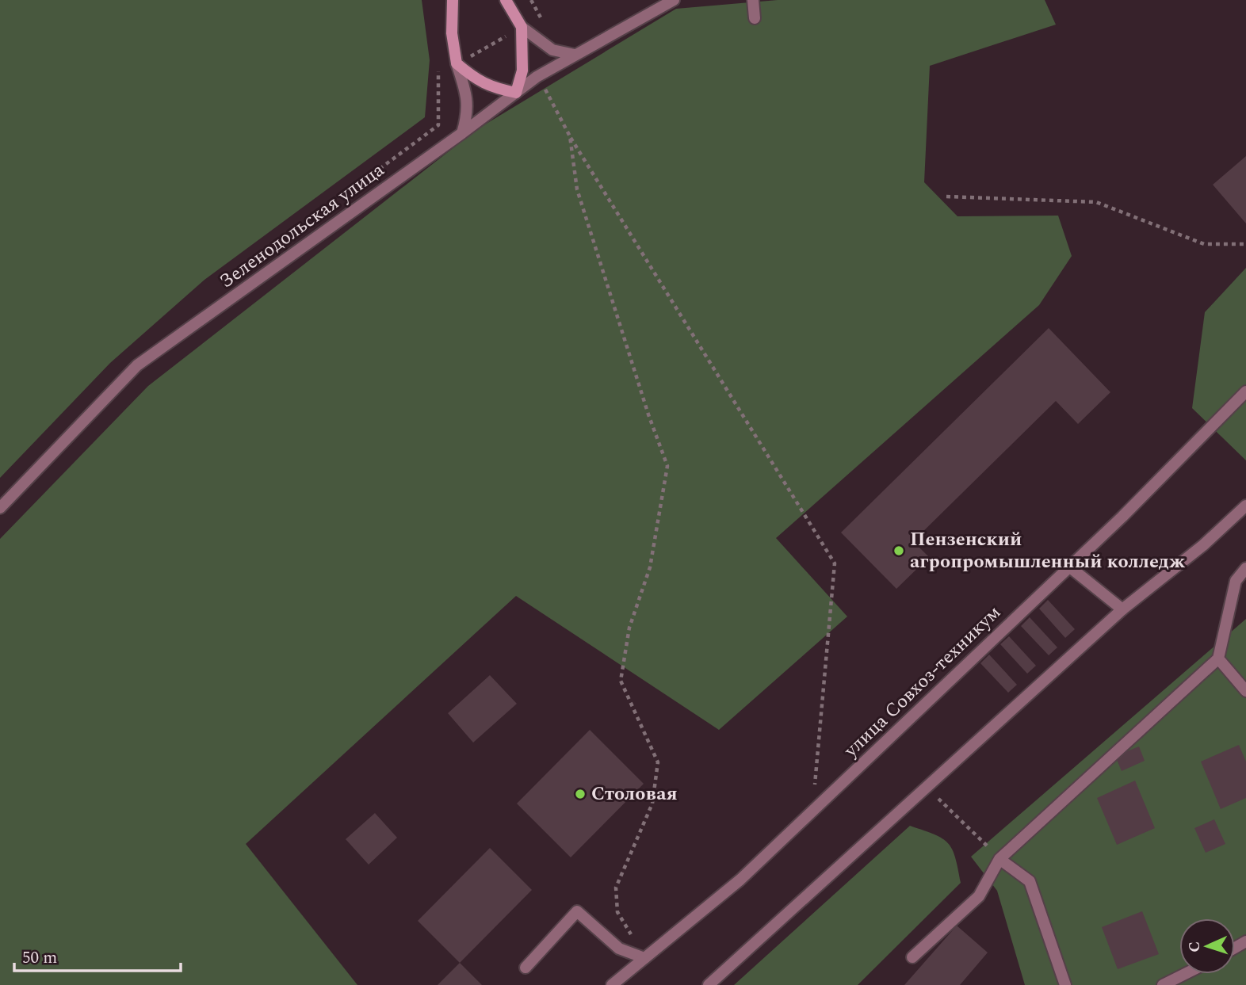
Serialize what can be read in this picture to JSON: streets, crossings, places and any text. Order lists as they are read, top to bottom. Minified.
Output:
{"streets":{"street":["Зеленодольская улица","улица Совхоз-техникум"]},"places":["Пензенский агропромышленный колледж","Столовая"],"scale_bar":"50 m","north":"left"}
